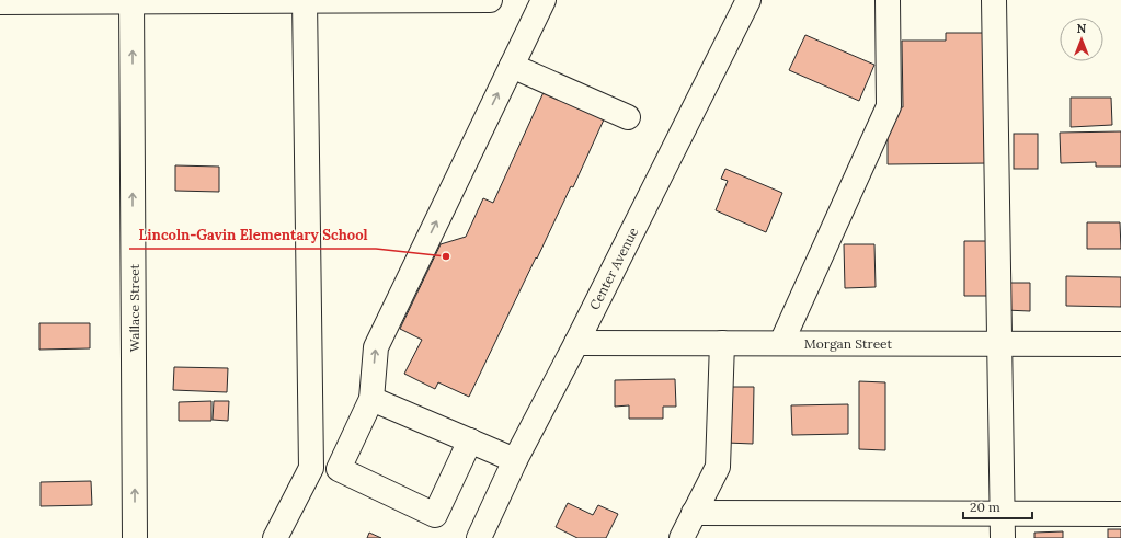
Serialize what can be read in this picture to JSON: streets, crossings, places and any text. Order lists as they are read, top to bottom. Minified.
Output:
{"streets":{"street":["Center Avenue","Wallace Street","Morgan Street"]},"crossings":[["Center Avenue","Morgan Street"]],"places":["Lincoln-Gavin Elementary School"],"scale_bar":"20 m","north":"top"}
